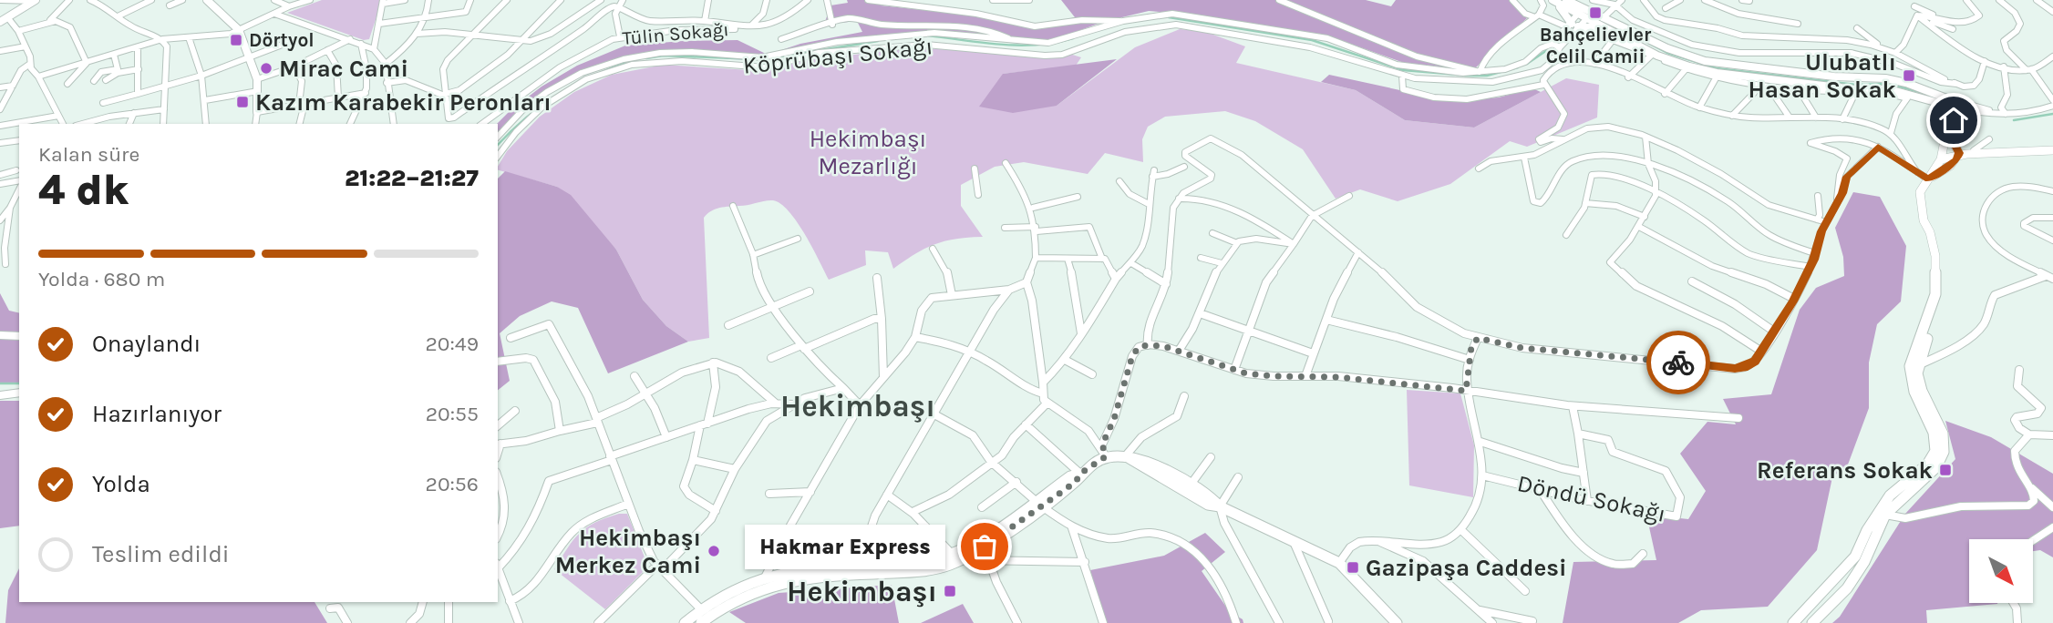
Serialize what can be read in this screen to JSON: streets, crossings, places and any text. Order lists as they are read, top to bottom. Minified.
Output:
{"streets":{"street":["Tülin Sokağı","Köprübaşı Sokağı","Döndü Sokağı"]},"districts":["Hekimbaşı"],"parks":["Hekimbaşı Mezarlığı"],"places":{"transit":["Bahçelievler Celil Camii","Dörtyol","Ulubatlı Hasan Sokak","Kazım Karabekir Peronları","Referans Sokak","Gazipaşa Caddesi","Hekimbaşı"],"other":["Mirac Cami","Hakmar Express","Hekimbaşı Merkez Cami"]},"north":"bottom right","page":{"heading":["4 dk","Kalan süre","21:22–21:27"],"bar":"Yolda · 680 m","list":[["Onaylandı","20:49"],["Hazırlanıyor","20:55"],["Yolda","20:56"],"Teslim edildi"],"bubble":"Hakmar Express"}}
